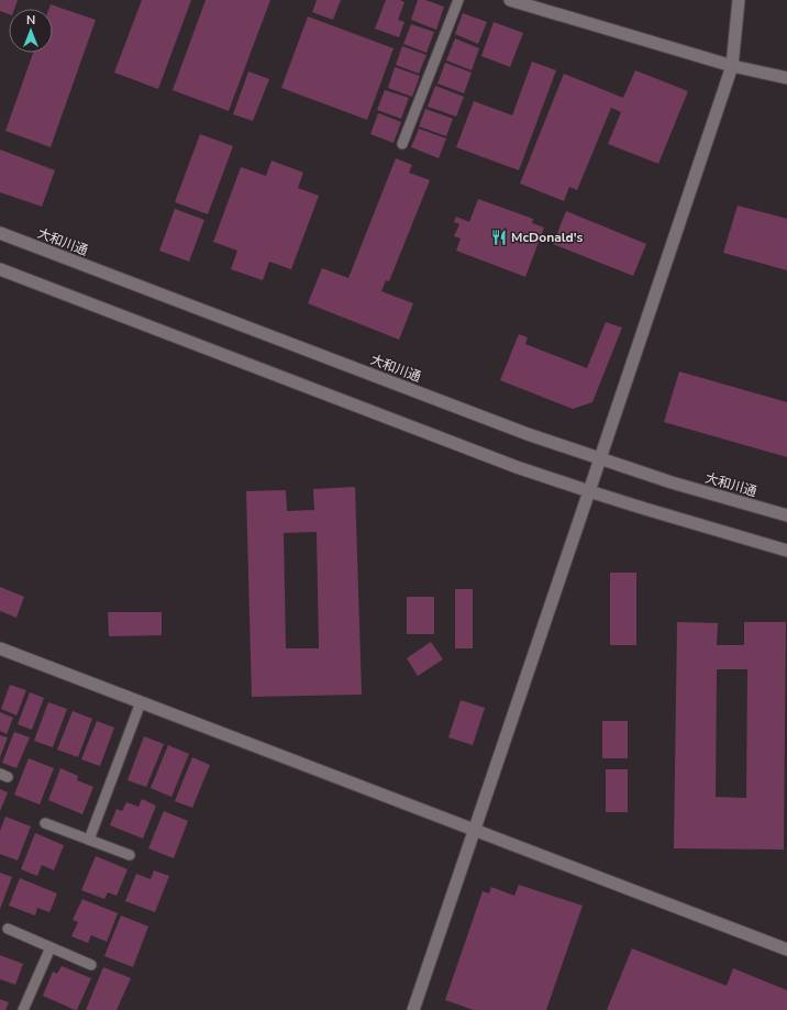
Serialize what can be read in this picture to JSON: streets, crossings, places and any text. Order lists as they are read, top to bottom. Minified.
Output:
{"streets":{"street":["大和川通"]},"places":{"restaurant":["McDonald's"]},"north":"top"}
